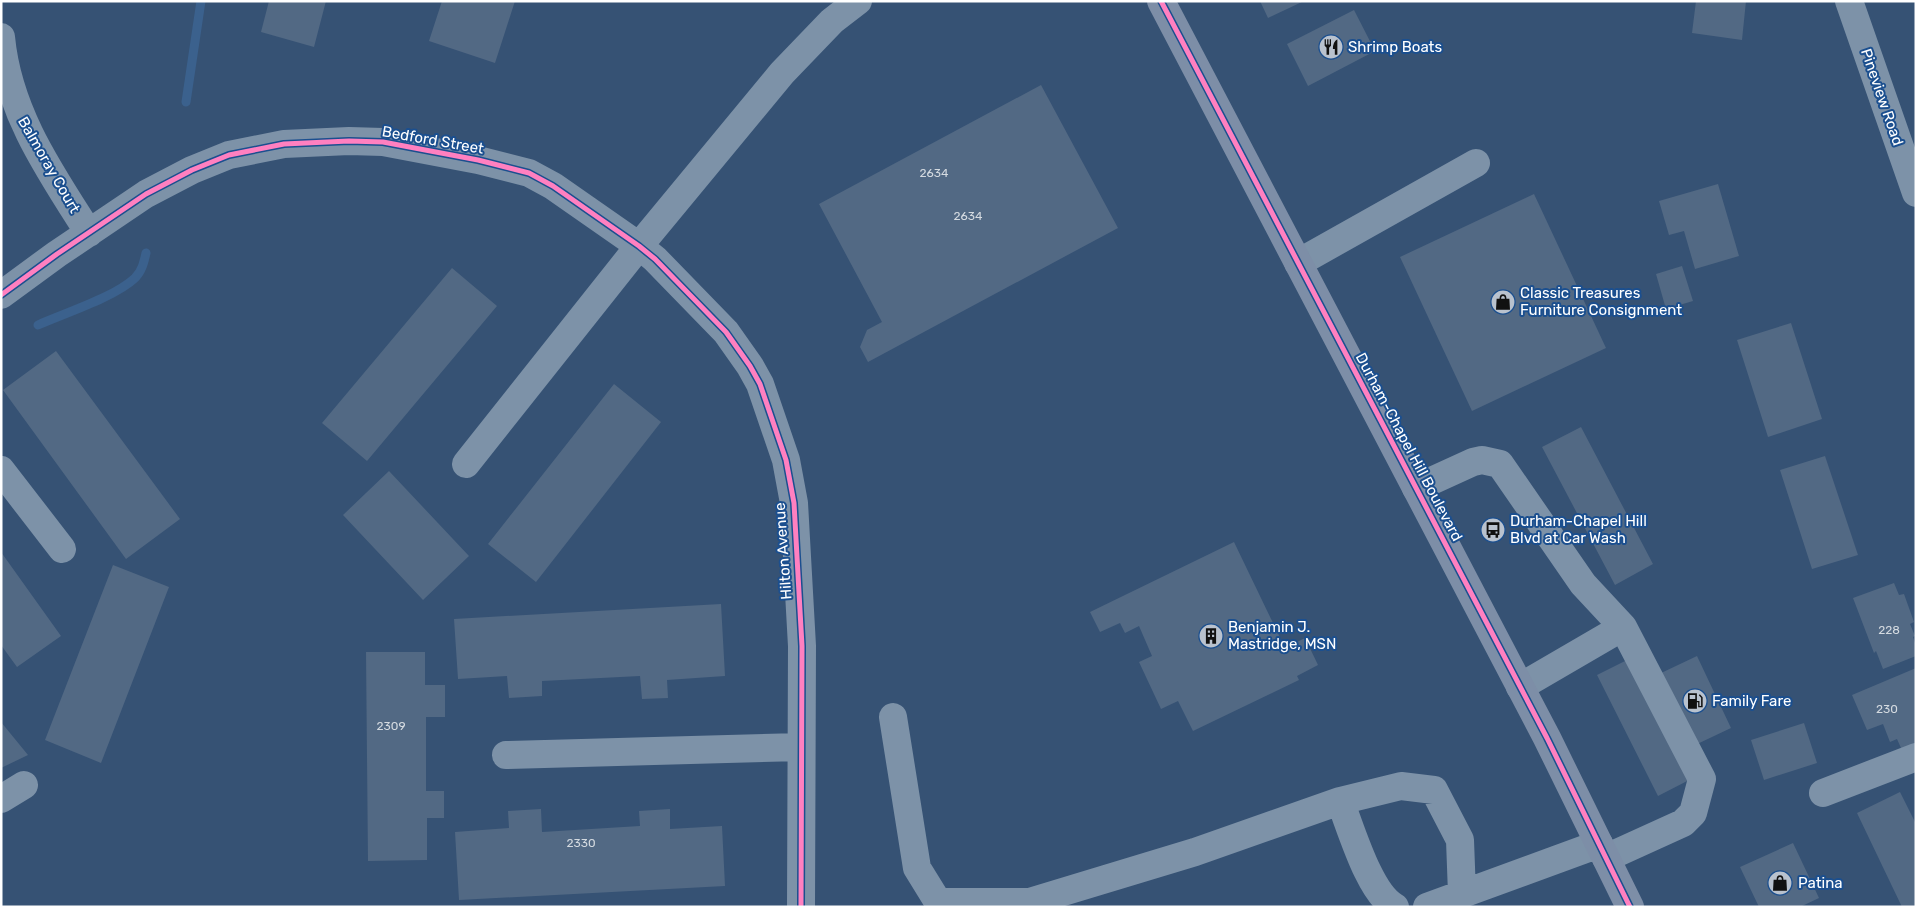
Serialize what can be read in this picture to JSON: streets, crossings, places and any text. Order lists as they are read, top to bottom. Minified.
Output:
{"streets":{"main road":["Durham-Chapel Hill Boulevard"],"street":["Pineview Road","Bedford Street","Balmoray Court","Hilton Avenue"]},"crossings":[["Bedford Street","Balmoray Court"],["Bedford Street","Hilton Avenue"]],"places":{"restaurant":["Shrimp Boats"],"shop":["Classic Treasures Furniture Consignment","Patina"],"bus stop":["Durham-Chapel Hill Blvd at Car Wash"],"building":["Benjamin J. Mastridge, MSN"],"fuel station":["Family Fare"]},"house_numbers":["2634","2634","228","230","2309","2330"]}
